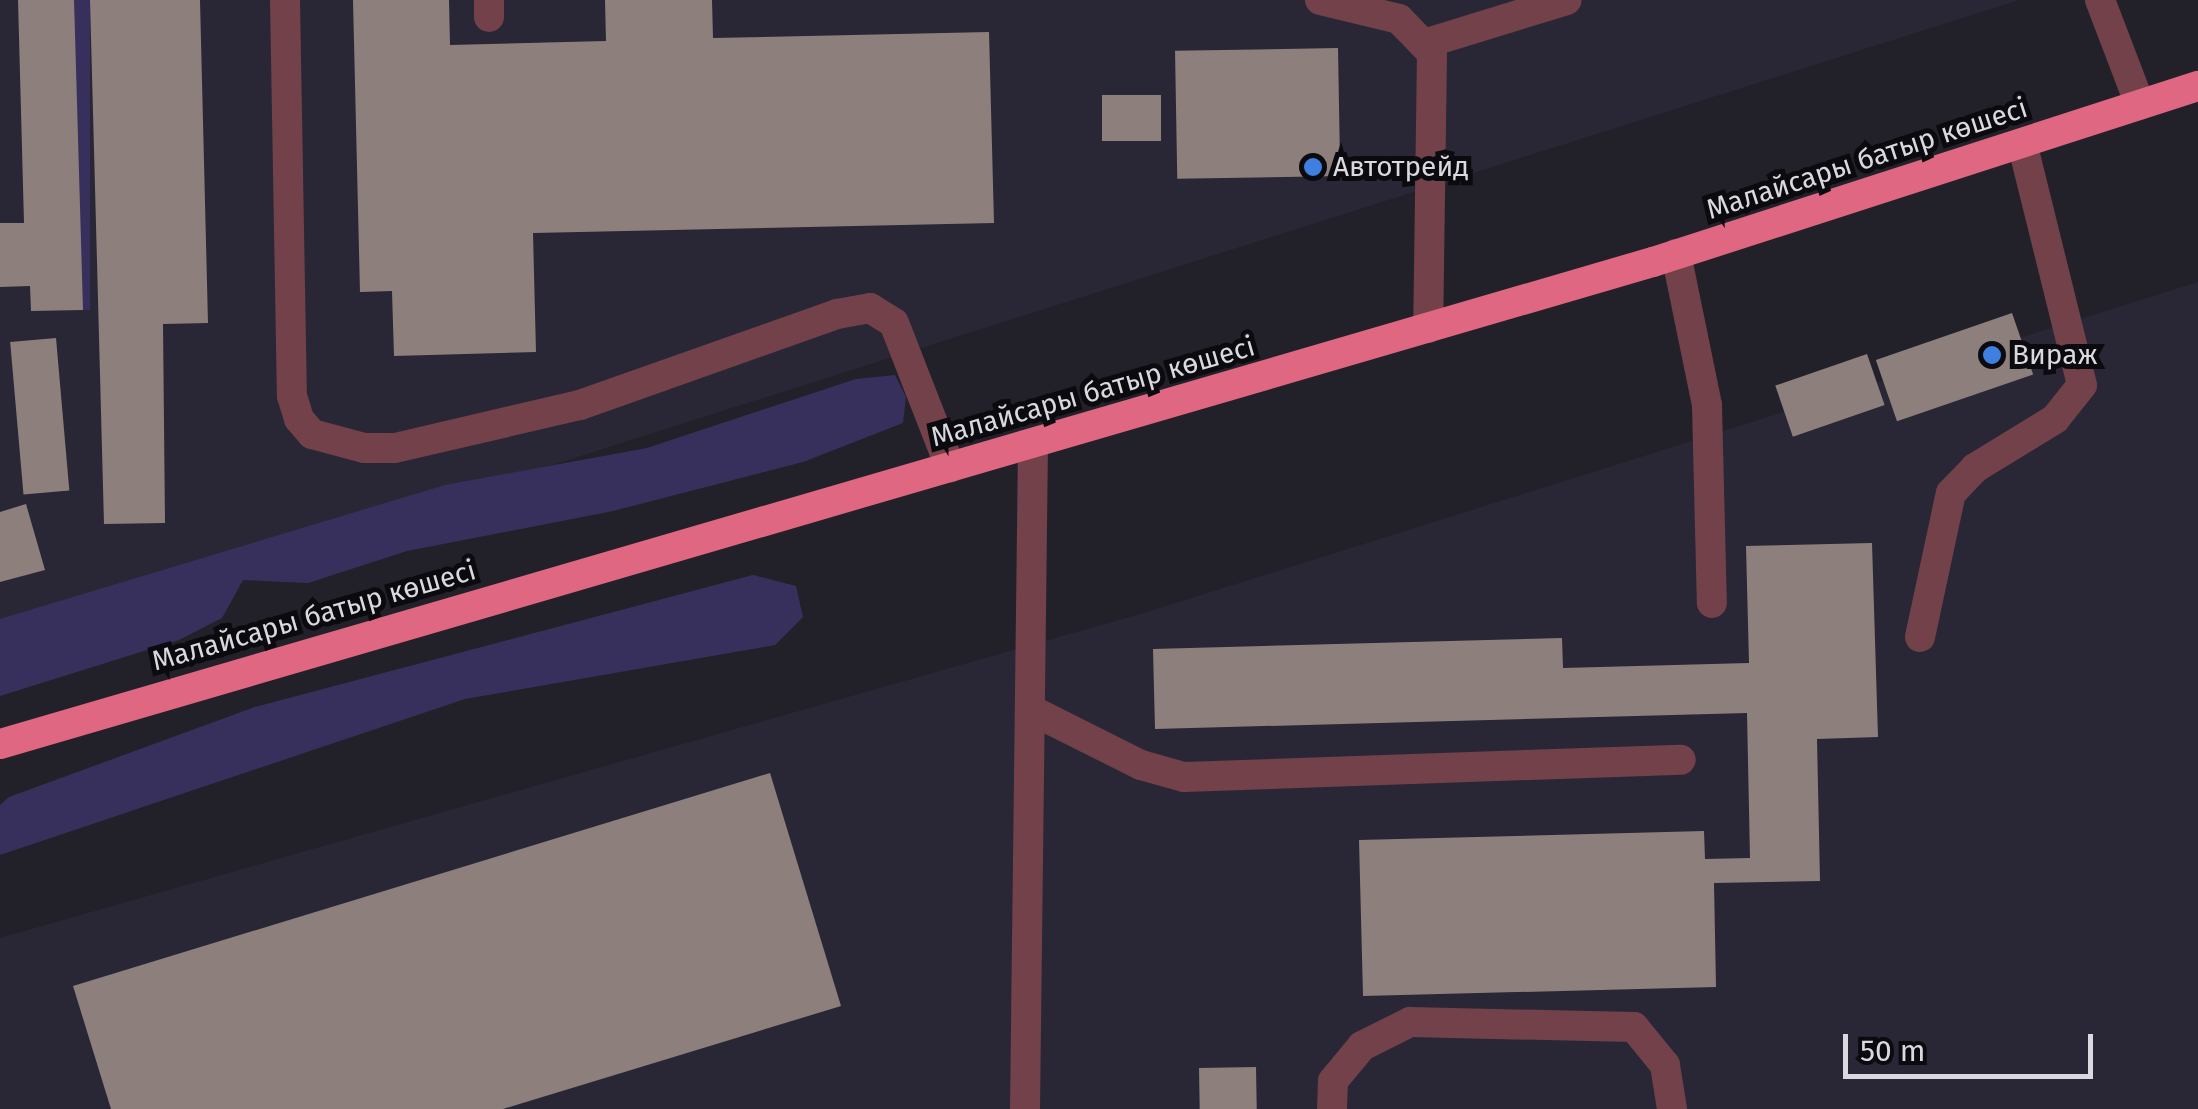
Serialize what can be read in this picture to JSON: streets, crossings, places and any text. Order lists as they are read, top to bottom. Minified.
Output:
{"streets":{"highway":["Малайсары батыр көшесі"]},"places":["Автотрейд","Вираж"],"scale_bar":"50 m"}
